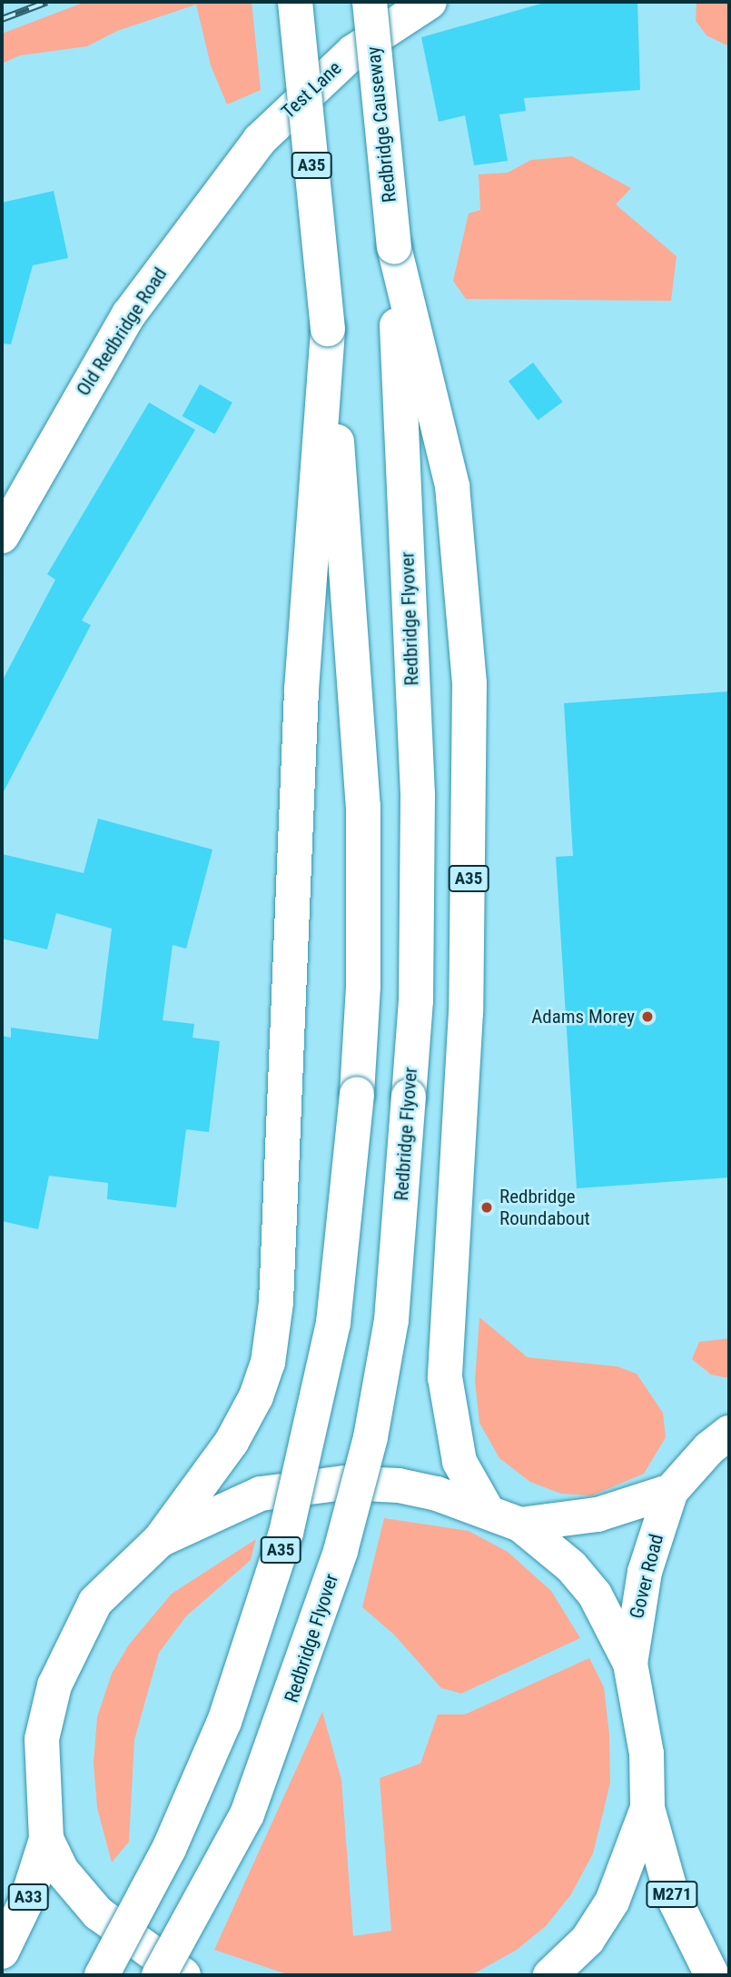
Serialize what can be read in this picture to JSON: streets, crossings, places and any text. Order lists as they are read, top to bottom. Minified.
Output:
{"streets":{"main road":["Test Lane","Redbridge Causeway","A35","Old Redbridge Road","Redbridge Flyover","Gover Road","M271","A33"]},"crossings":[["Test Lane","Old Redbridge Road"],["Redbridge Causeway","A35"],["Redbridge Causeway","Redbridge Flyover"],["A35","Redbridge Flyover"]],"places":["Adams Morey","Redbridge Roundabout"]}
